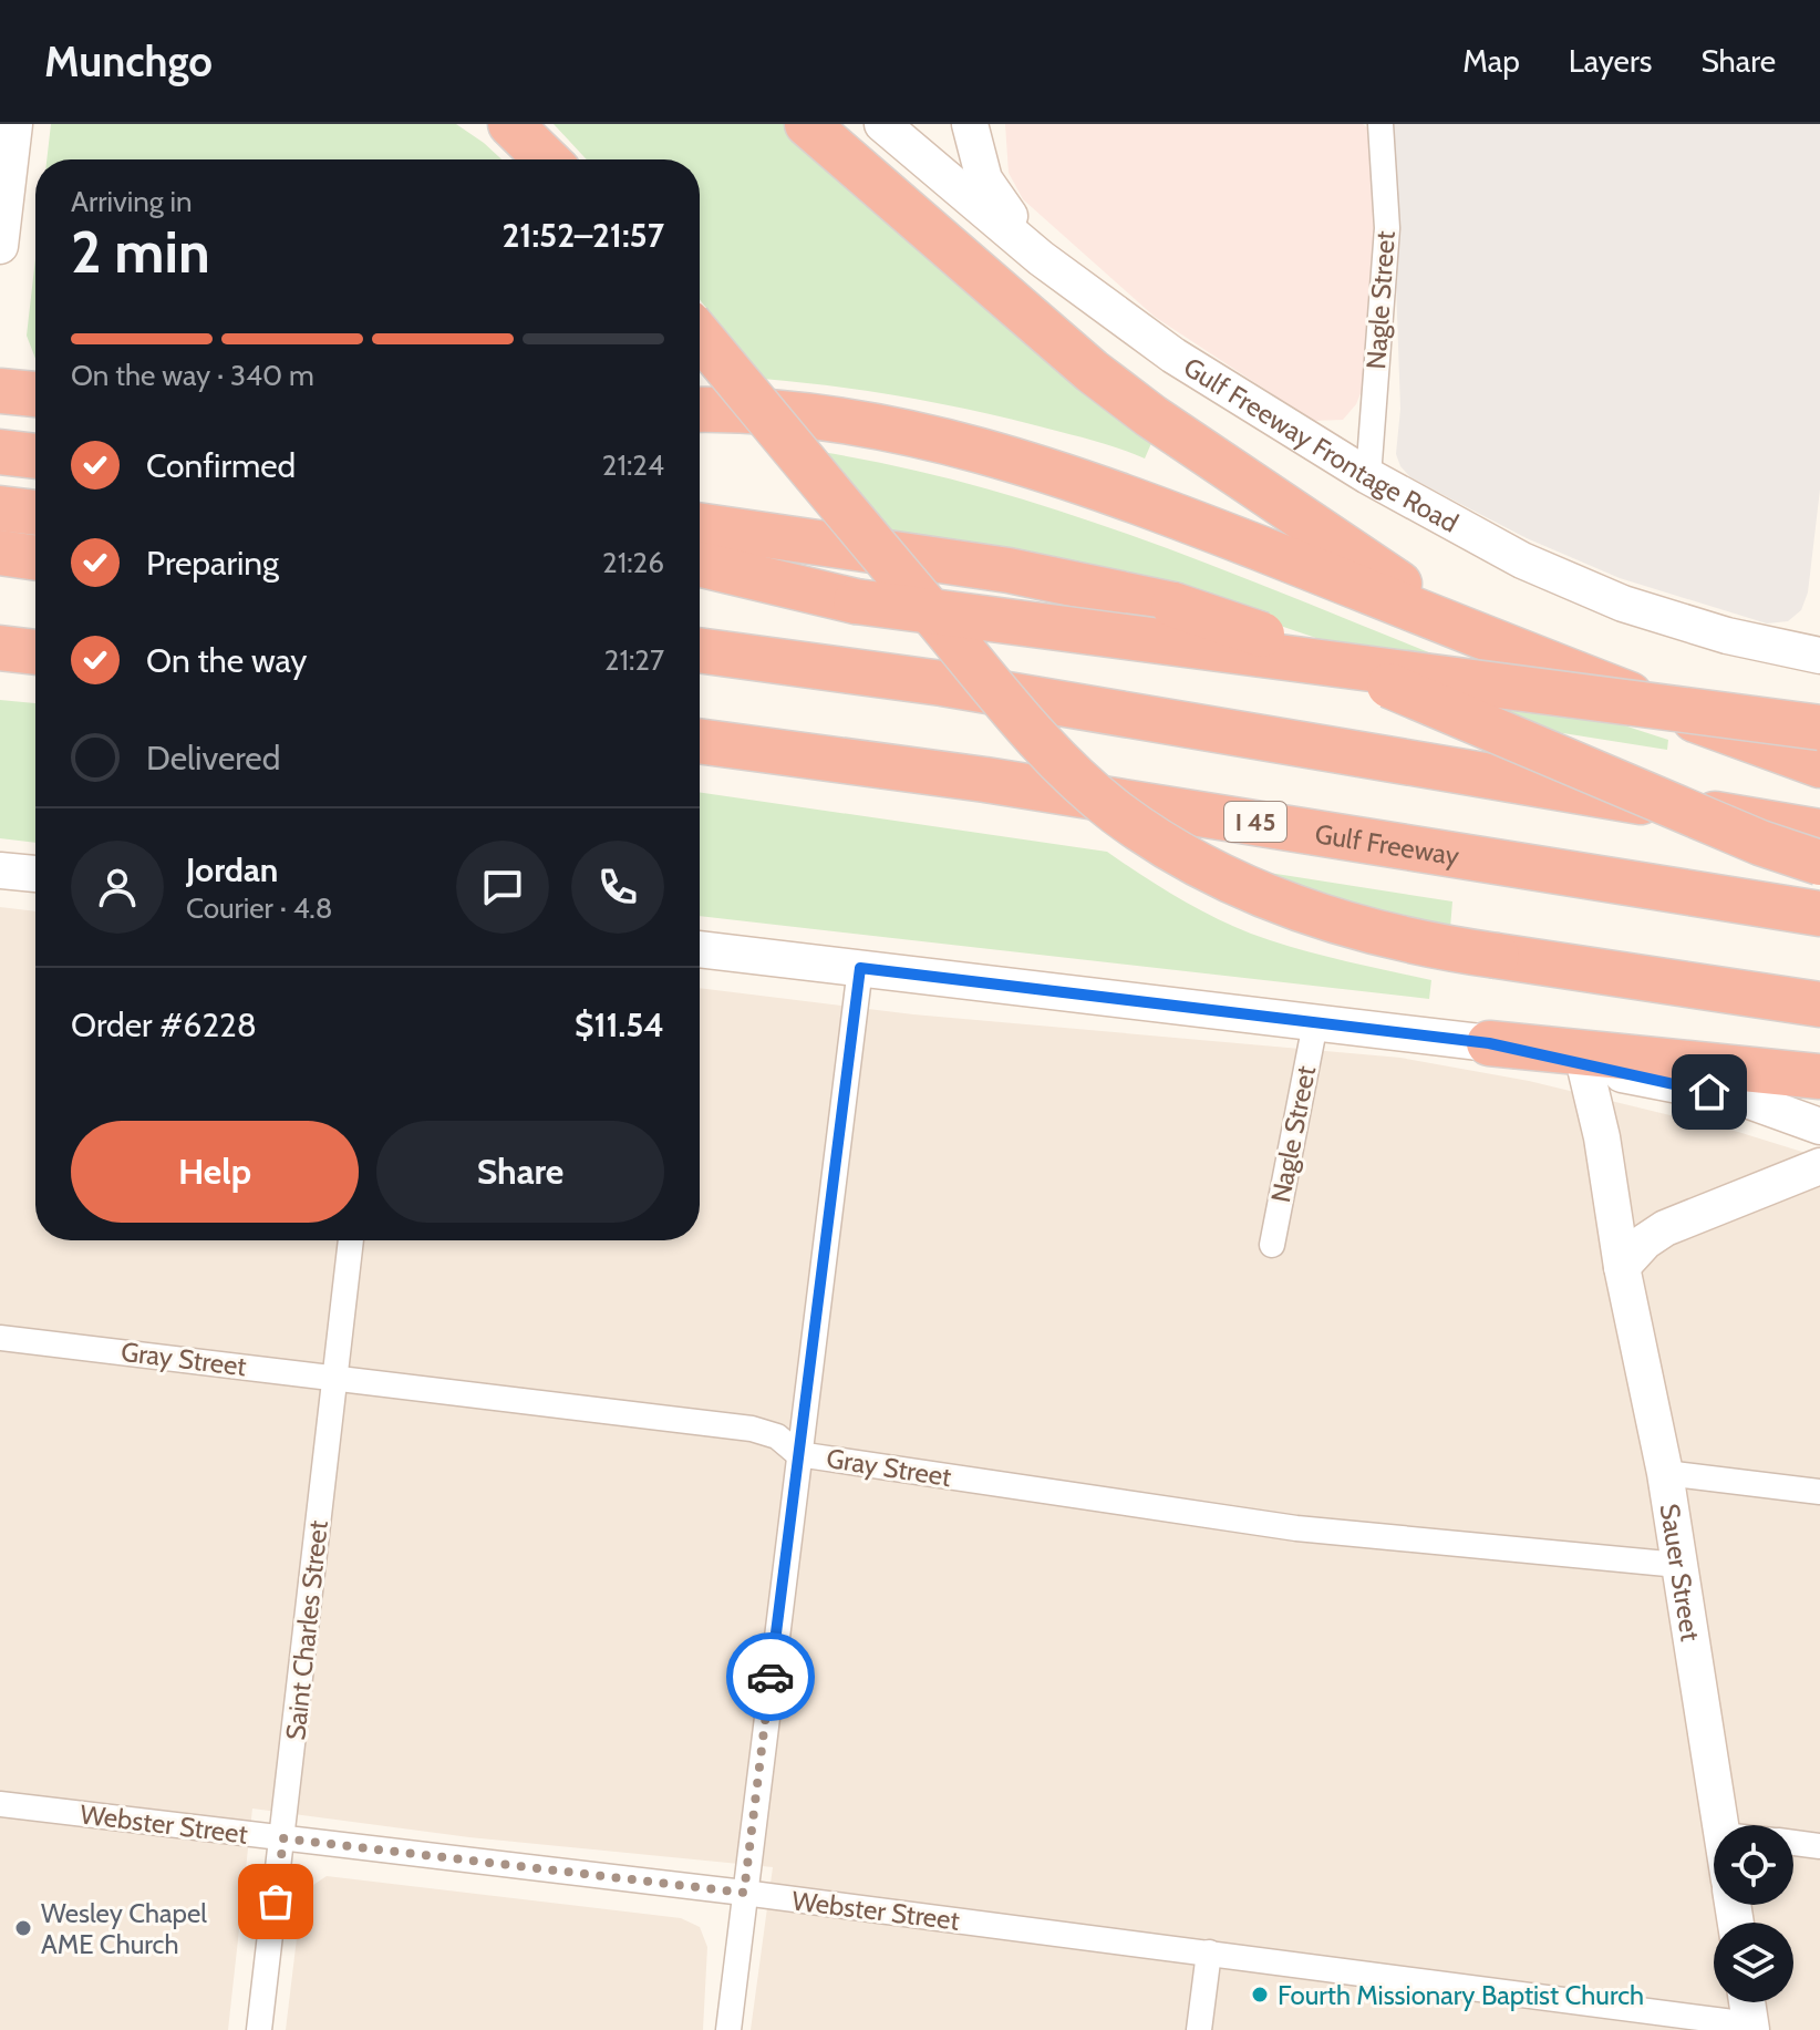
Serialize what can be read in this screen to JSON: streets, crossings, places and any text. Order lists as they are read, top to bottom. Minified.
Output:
{"streets":{"highway":["I 45","Gulf Freeway"],"main road":["Gulf Freeway Frontage Road","Sauer Street"],"street":["Nagle Street","Gray Street","Saint Charles Street","Webster Street"]},"crossings":[["Nagle Street","Gulf Freeway Frontage Road"],["Gray Street","Sauer Street"],["Gray Street","Saint Charles Street"],["Saint Charles Street","Webster Street"]],"places":["Wesley Chapel AME Church","Fourth Missionary Baptist Church"],"page":{"header":"Munchgo","nav":["Map","Layers","Share"],"heading":["2 min","Arriving in","21:52–21:57"],"panel":["Jordan","Courier · 4.8","Order #6228","$11.54"],"bar":"On the way · 340 m","list":[["Confirmed","21:24"],["Preparing","21:26"],["On the way","21:27"],"Delivered"],"buttons":["Help","Share"]}}
